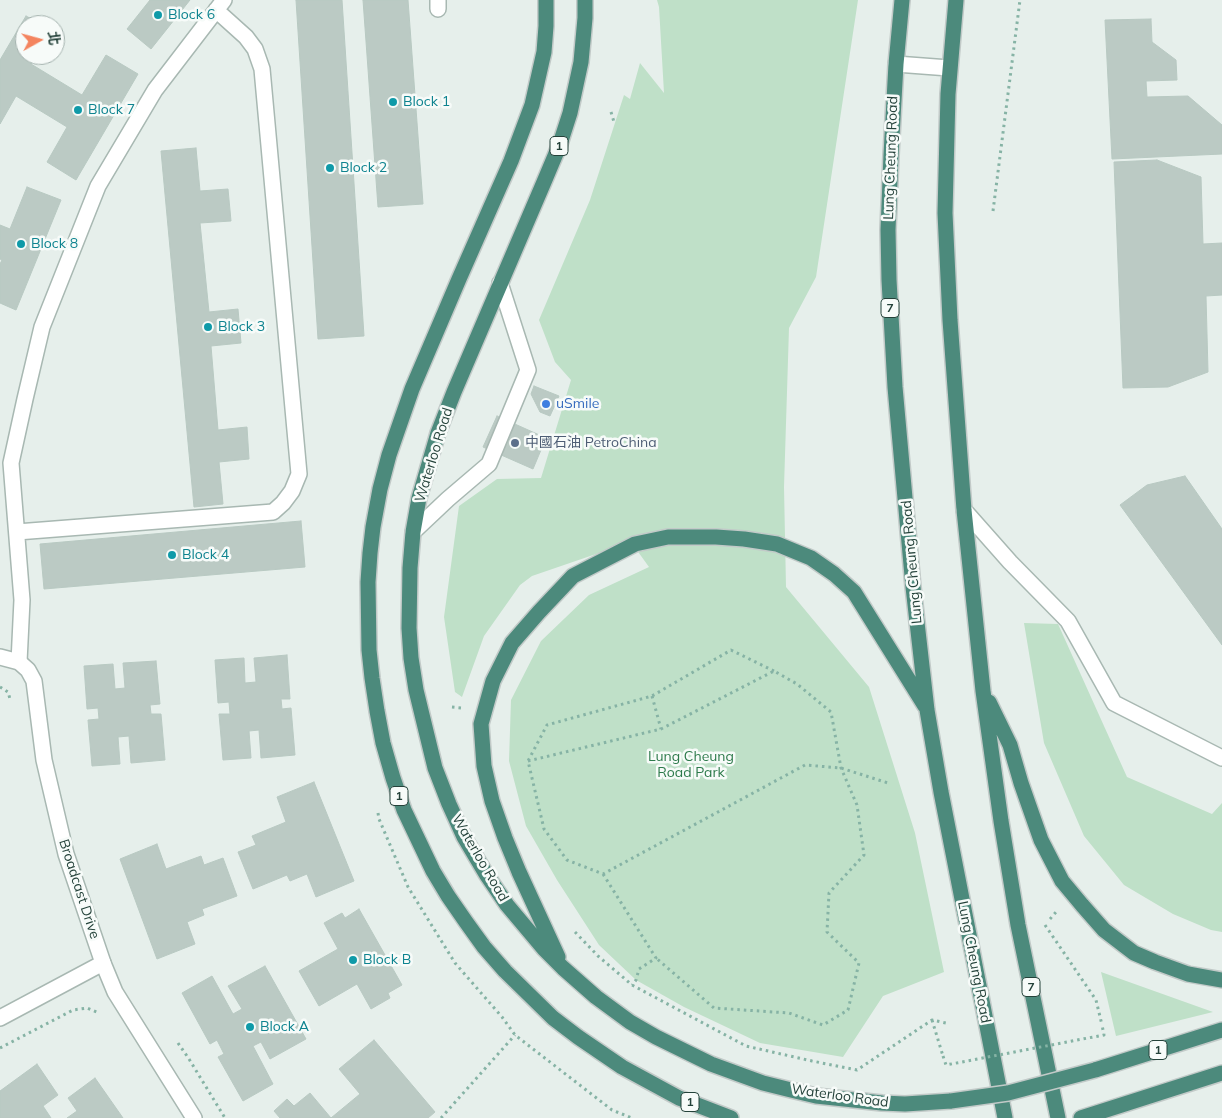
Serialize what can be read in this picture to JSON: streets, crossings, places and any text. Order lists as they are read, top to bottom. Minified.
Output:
{"streets":{"highway":["1","Lung Cheung Road","7","Waterloo Road"],"street":["Broadcast Drive"]},"parks":["Lung Cheung Road Park"],"places":["Block 6","Block 1","Block 7","Block 2","Block 8","Block 3","uSmile","中國石油 PetroChina","Block 4","Block B","Block A"],"north":"right"}
